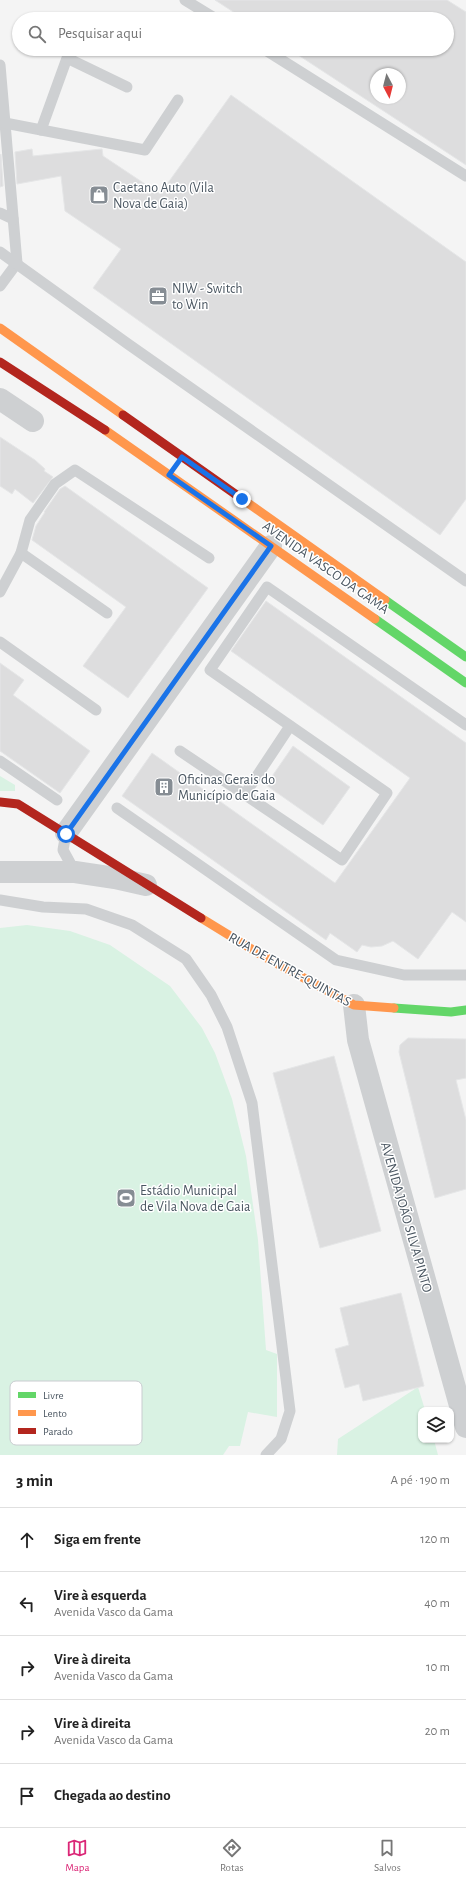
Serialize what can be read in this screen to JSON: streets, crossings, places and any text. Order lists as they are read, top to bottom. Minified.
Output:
{"streets":{"main road":["AVENIDA VASCO DA GAMA","RUA DE ENTRE-QUINTAS"],"street":["AVENIDA JOÃO SILVA PINTO"]},"crossings":[["RUA DE ENTRE-QUINTAS","AVENIDA JOÃO SILVA PINTO"]],"places":{"shop":["Caetano Auto (Vila Nova de Gaia)"],"office":["NIW - Switch to Win"],"building":["Oficinas Gerais do Município de Gaia"],"sports":["Estádio Municipal de Vila Nova de Gaia"]},"legend":["Livre","Lento","Parado"],"north":"bottom","page":{"search":"Pesquisar aqui","heading":["3 min","A pé · 190 m"],"list":[["Siga em frente","120 m"],["Vire à esquerda","Avenida Vasco da Gama","40 m"],["Vire à direita","Avenida Vasco da Gama","10 m"],["Vire à direita","Avenida Vasco da Gama","20 m"],"Chegada ao destino"],"nav":["Mapa","Rotas","Salvos"]}}
